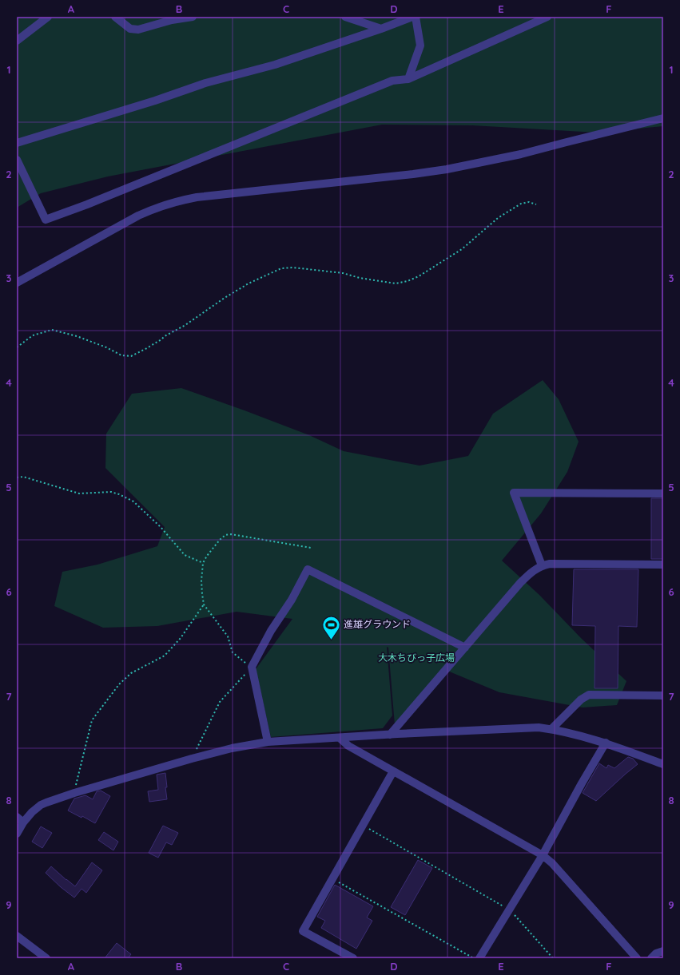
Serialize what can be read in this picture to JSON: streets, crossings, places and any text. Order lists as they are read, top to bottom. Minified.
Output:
{"parks":["大木ちびっ子広場"],"places":{"sports":["進雄グラウンド"]},"grid":{"columns":["A","B","C","D","E","F"],"rows":["1","2","3","4","5","6","7","8","9"]}}
